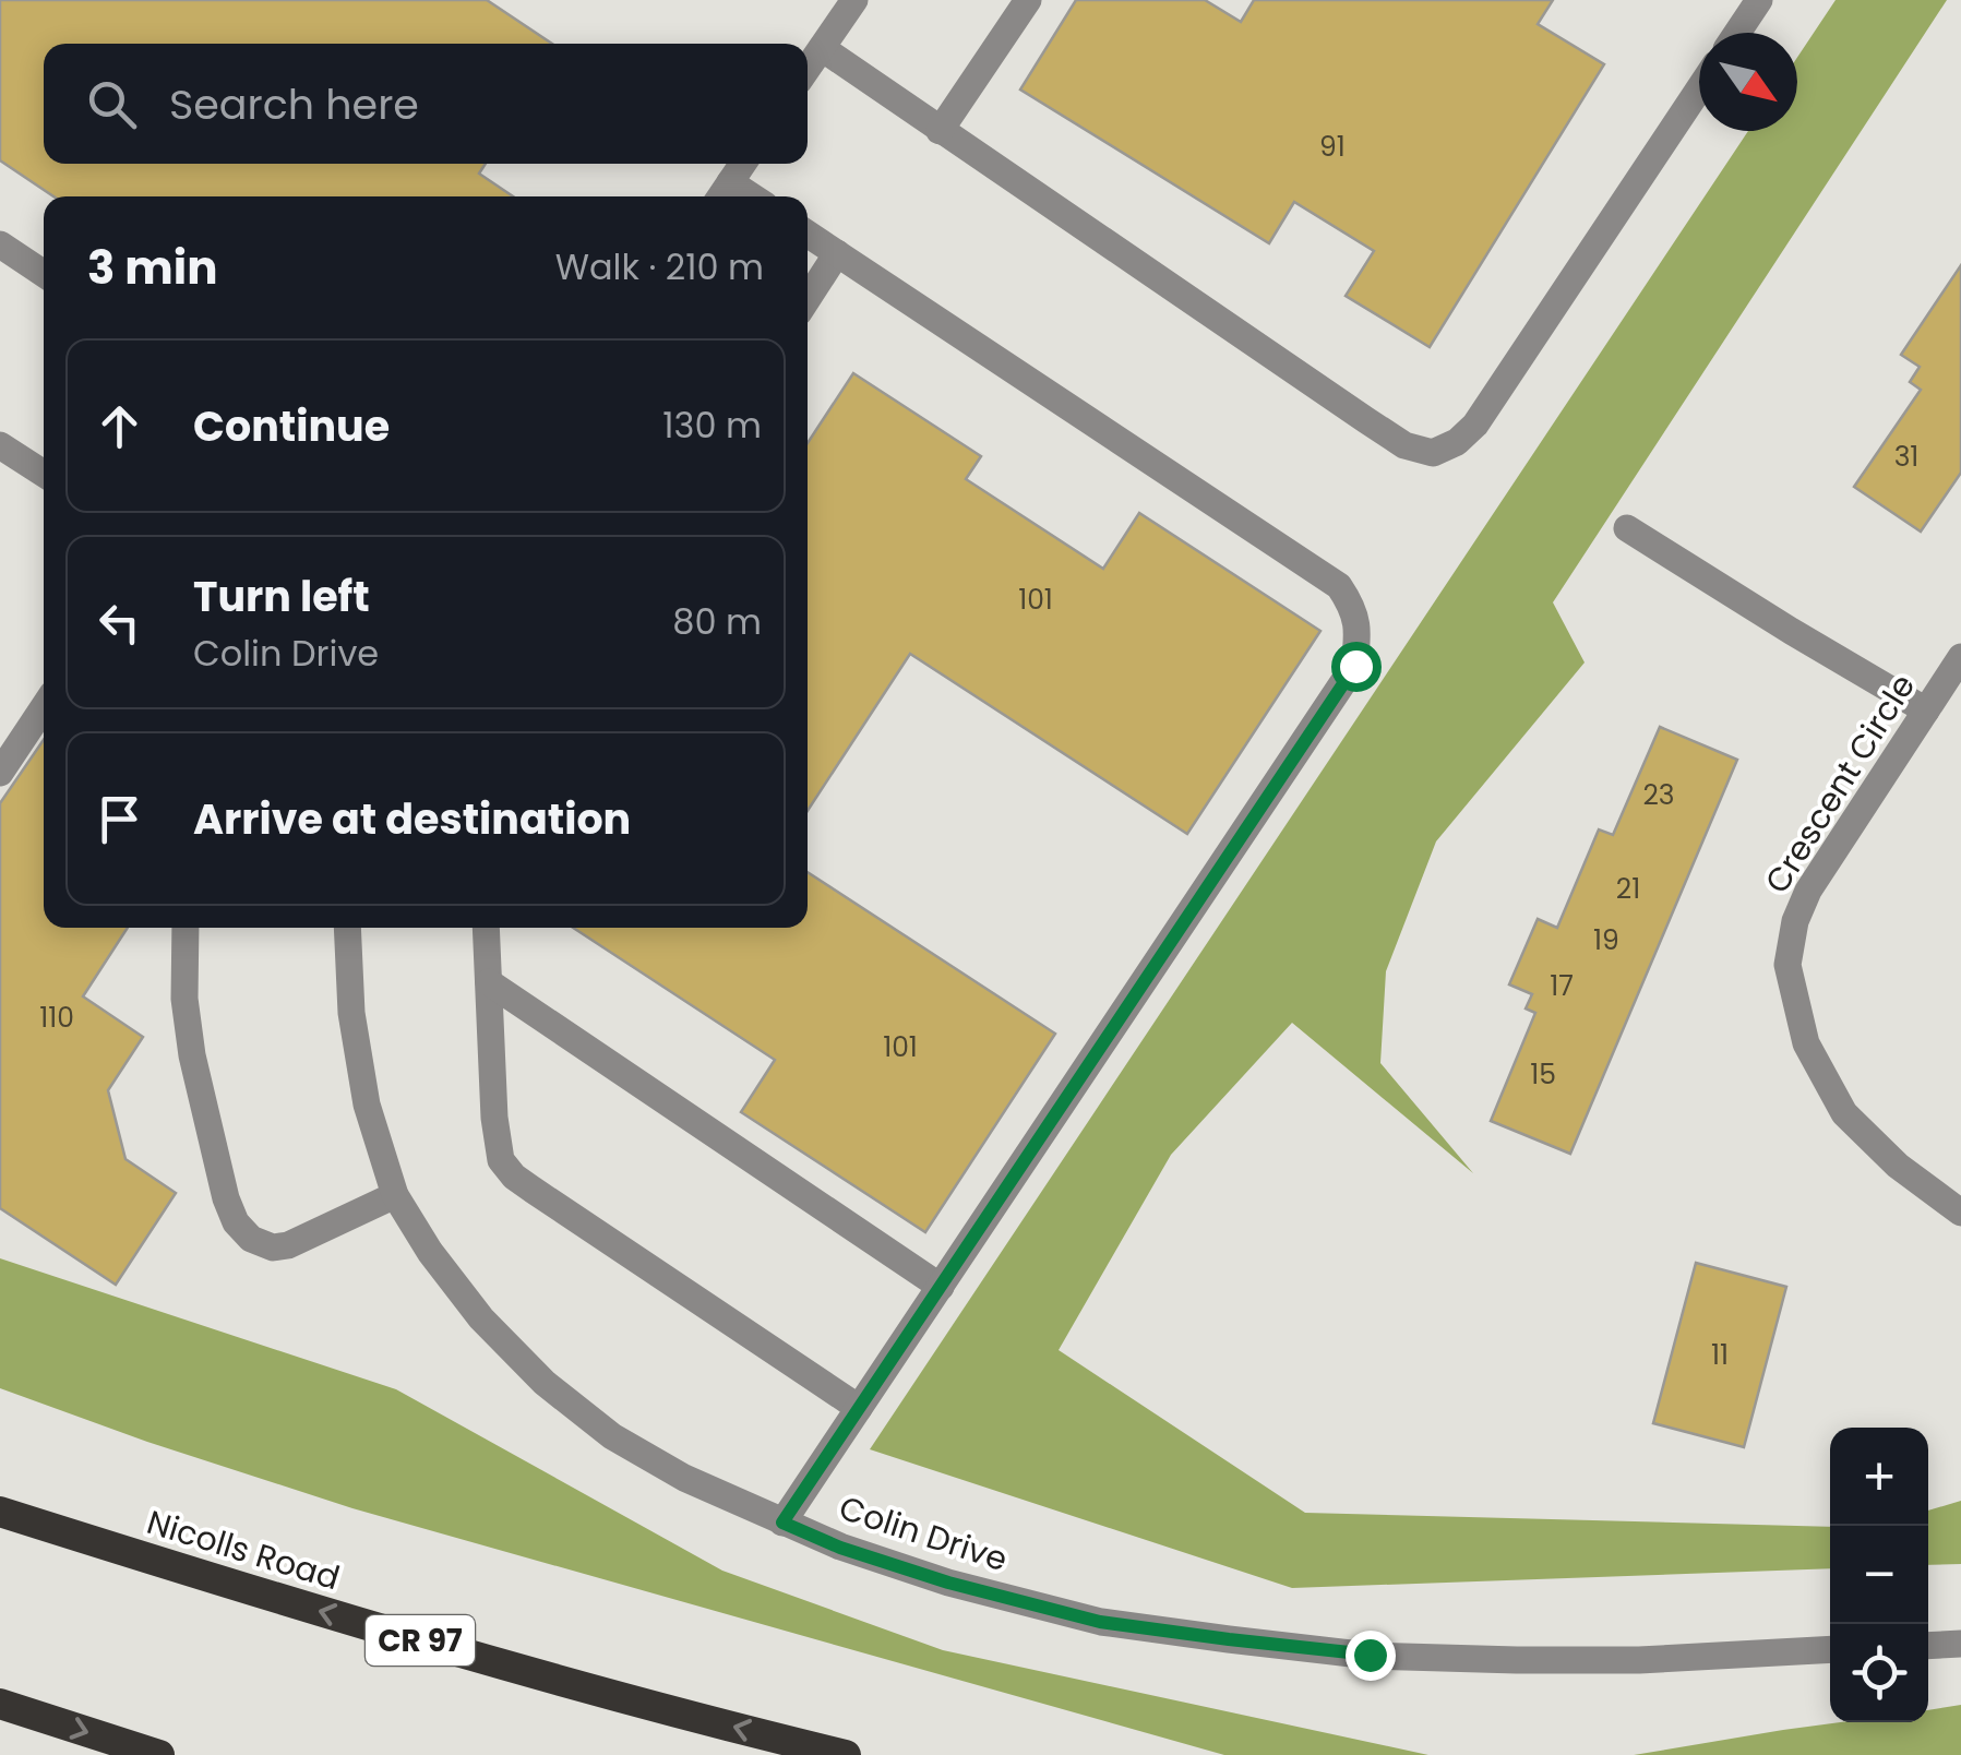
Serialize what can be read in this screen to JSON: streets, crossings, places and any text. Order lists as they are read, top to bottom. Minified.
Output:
{"streets":{"highway":["Nicolls Road","CR 97"],"street":["Crescent Circle","Colin Drive"]},"one_way":["Nicolls Road"],"house_numbers":["91","31","101","23","21","19","17","110","101","15","11"],"north":"bottom right","page":{"search":"Search here","heading":["3 min","Walk · 210 m"],"list":[["Continue","130 m"],["Turn left","Colin Drive","80 m"],"Arrive at destination"],"map_buttons":["+","−"]}}
